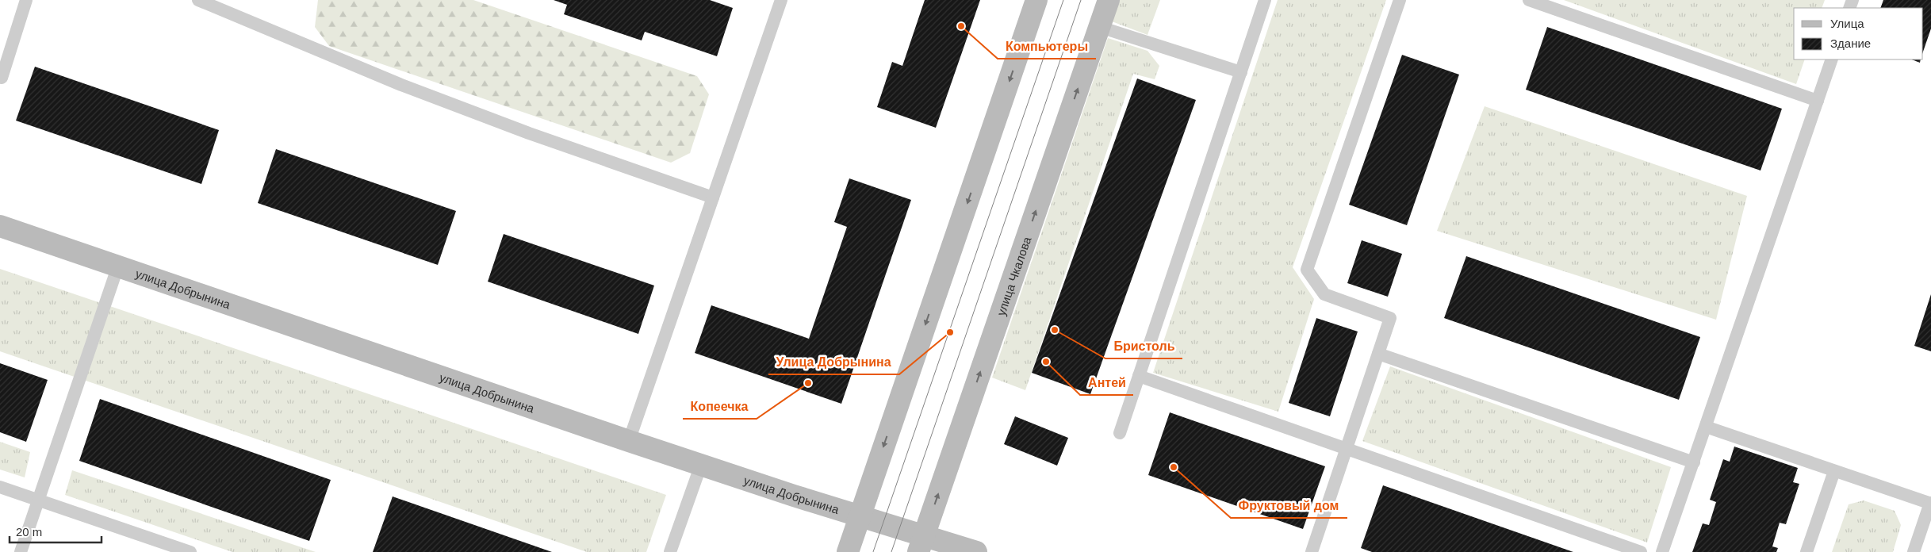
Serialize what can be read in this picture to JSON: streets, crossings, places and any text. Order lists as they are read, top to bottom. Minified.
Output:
{"streets":{"main road":["улица Чкалова","улица Добрынина"]},"crossings":[["улица Чкалова","улица Добрынина"]],"places":["Компьютеры","Бристоль","Улица Добрынина","Антей","Копеечка","Фруктовый дом"],"legend":["Улица","Здание"],"scale_bar":"20 m"}
